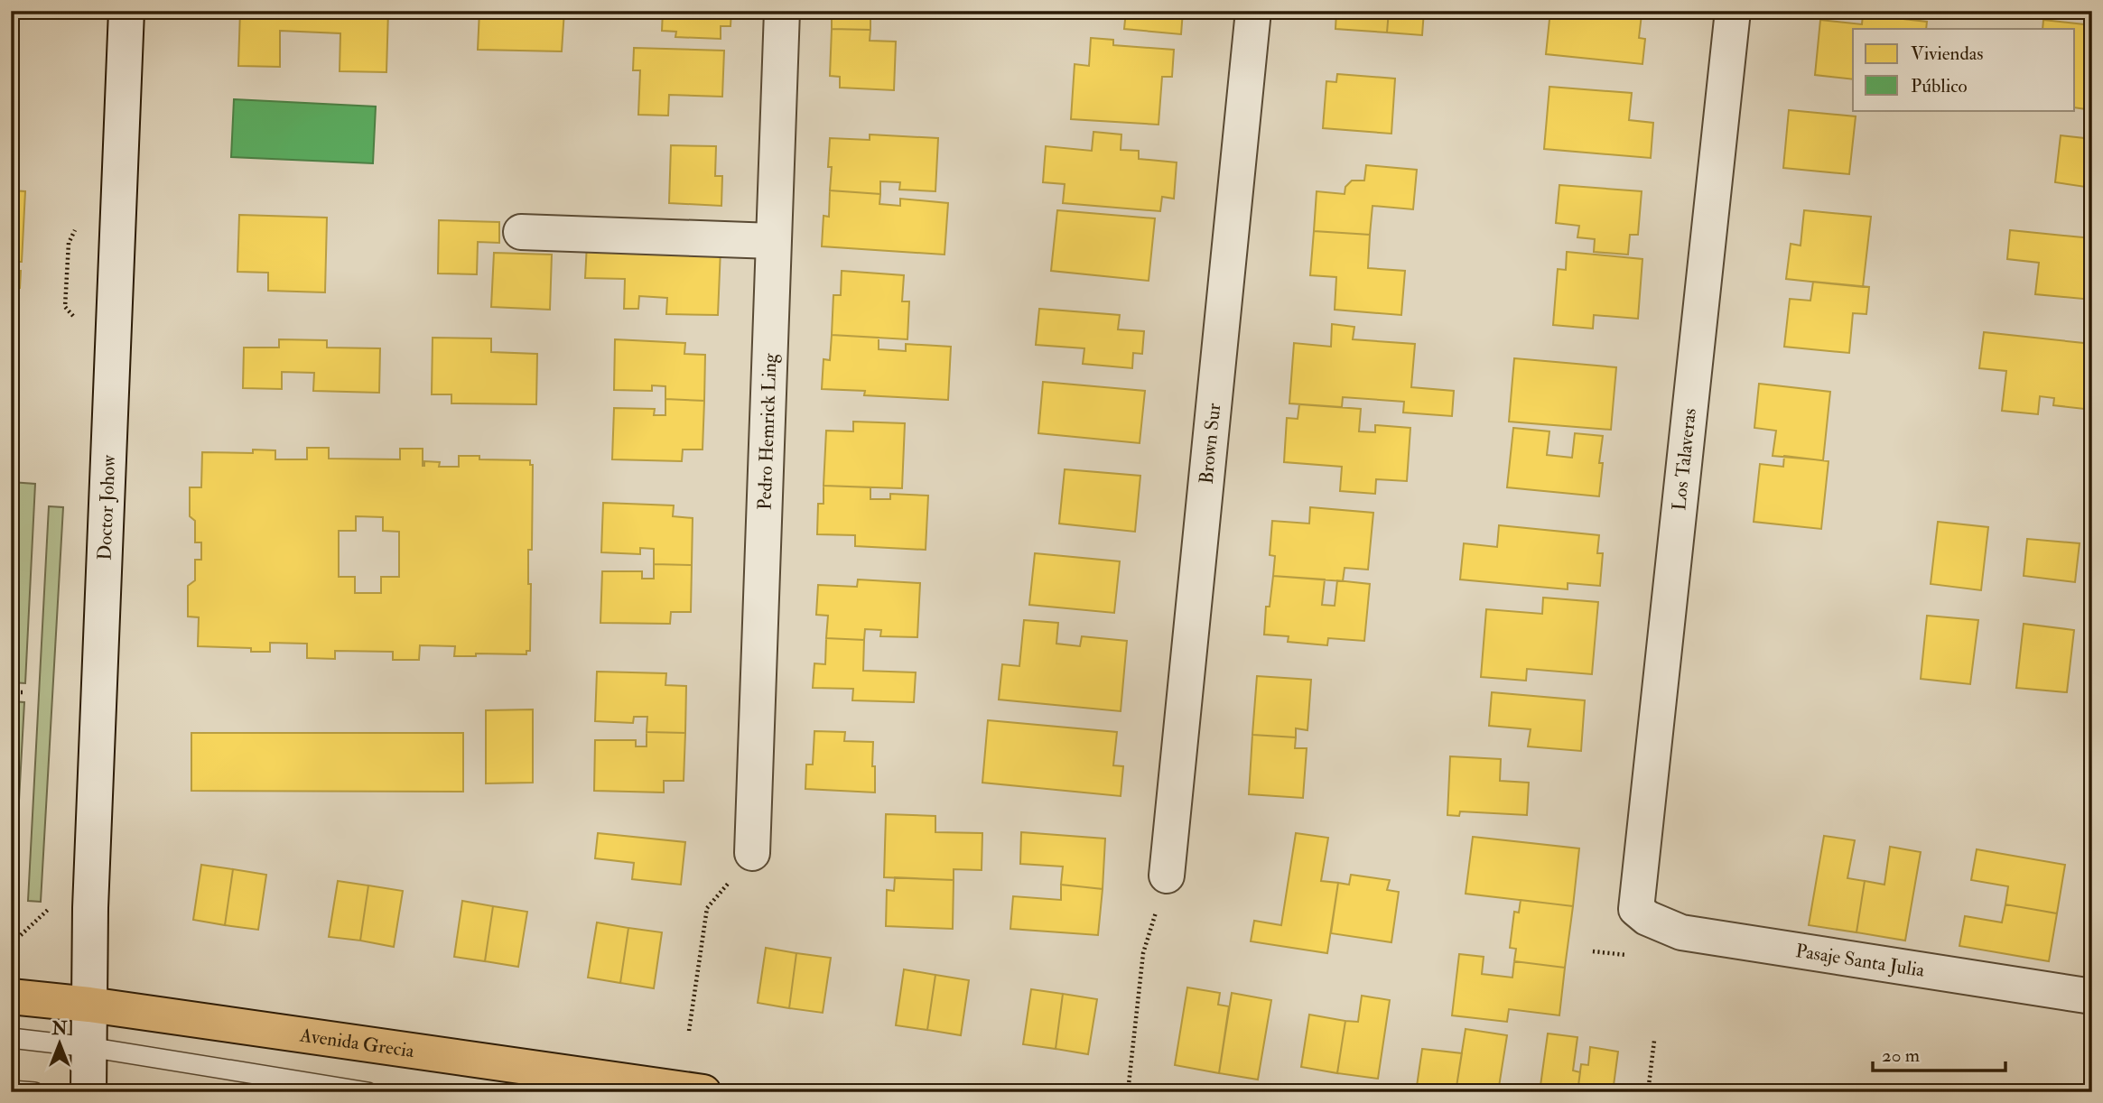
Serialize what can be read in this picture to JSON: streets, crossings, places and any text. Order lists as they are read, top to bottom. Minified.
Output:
{"streets":{"main road":["Avenida Grecia"],"street":["Pedro Hemrick Ling","Brown Sur","Los Talaveras","Doctor Johow","Pasaje Santa Julia"]},"crossings":[["Los Talaveras","Pasaje Santa Julia"],["Doctor Johow","Avenida Grecia"]],"legend":["Viviendas","Público"],"scale_bar":"20 m","north":"top"}
